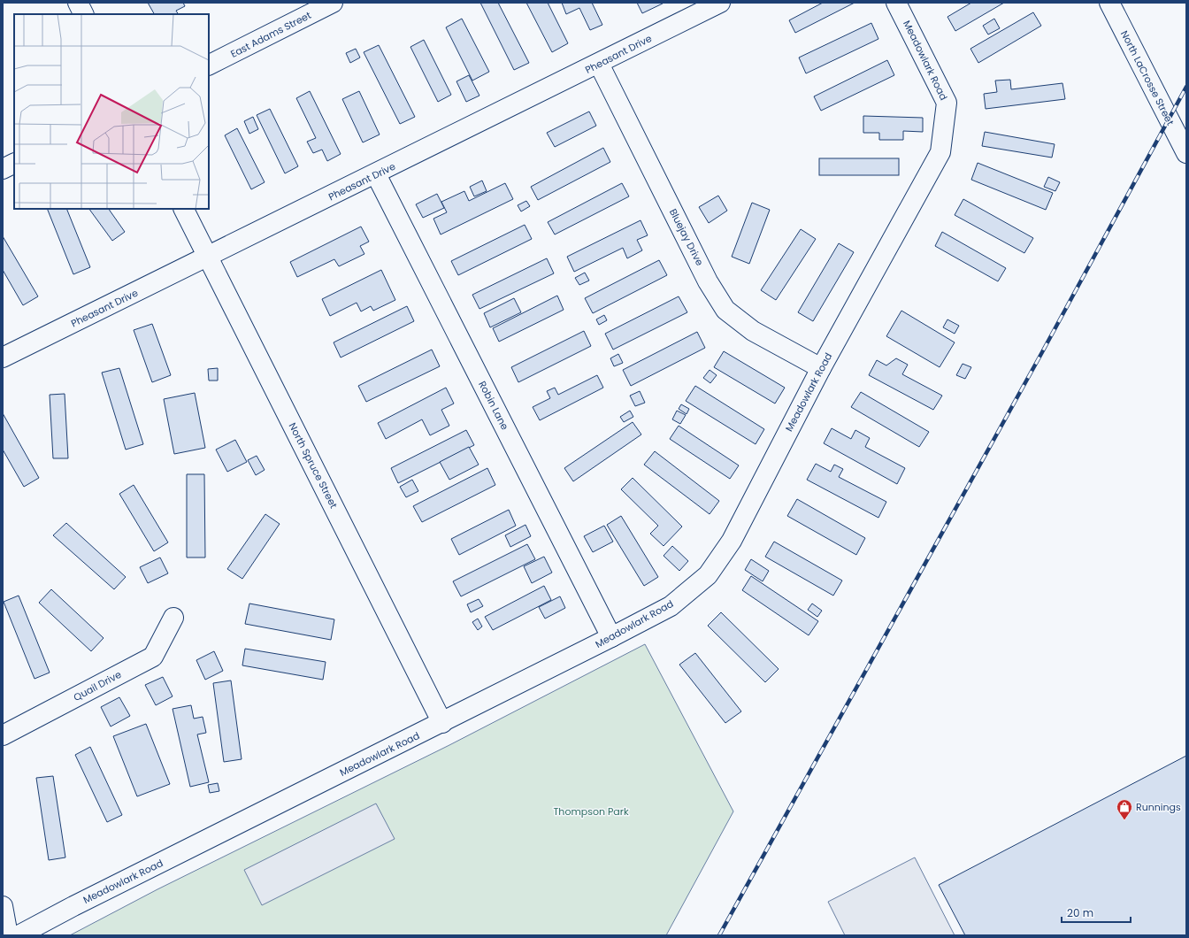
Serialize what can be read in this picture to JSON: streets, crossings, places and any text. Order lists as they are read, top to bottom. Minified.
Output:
{"streets":{"street":["East Adams Street","Pheasant Drive","Meadowlark Road","North LaCrosse Street","Bluejay Drive","Robin Lane","North Spruce Street","Quail Drive"]},"crossings":[["Pheasant Drive","Bluejay Drive"],["Pheasant Drive","Robin Lane"],["Pheasant Drive","North Spruce Street"],["Meadowlark Road","Bluejay Drive"],["Meadowlark Road","Robin Lane"],["Meadowlark Road","North Spruce Street"]],"parks":["Thompson Park"],"places":{"shop":["Runnings"]},"scale_bar":"20 m"}
